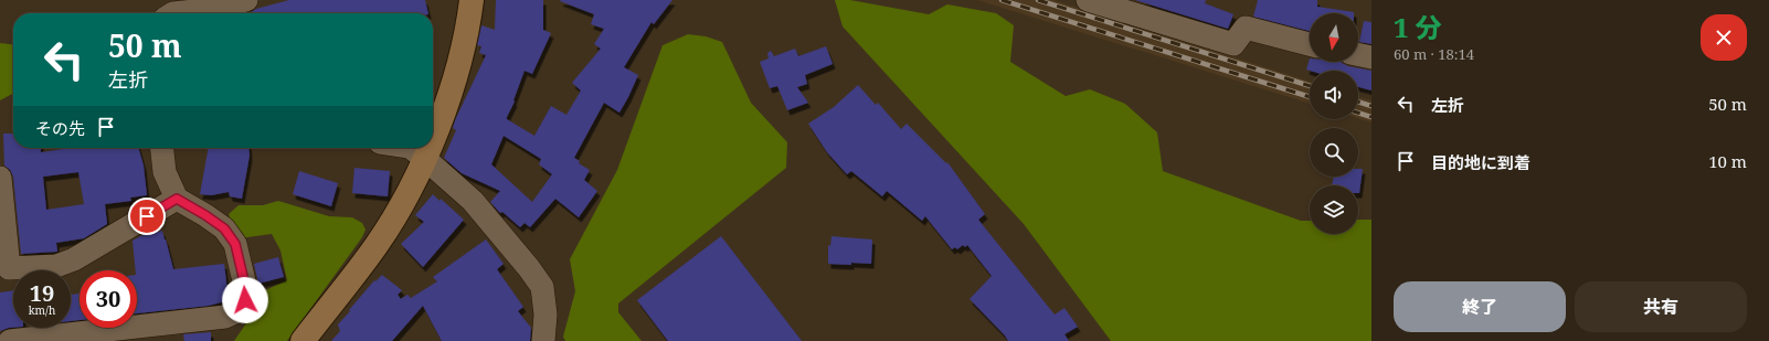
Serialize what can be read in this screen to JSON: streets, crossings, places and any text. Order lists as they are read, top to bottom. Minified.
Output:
{"north":"bottom","page":{"heading":["1 分","60 m · 18:14"],"turn":["50 m","左折"],"list":[{"name":"左折","value":"50 m"},{"name":"目的地に到着","value":"10 m"}],"then":"その先","speed":"19 km/h","limit":"30","buttons":["終了","共有"]}}
